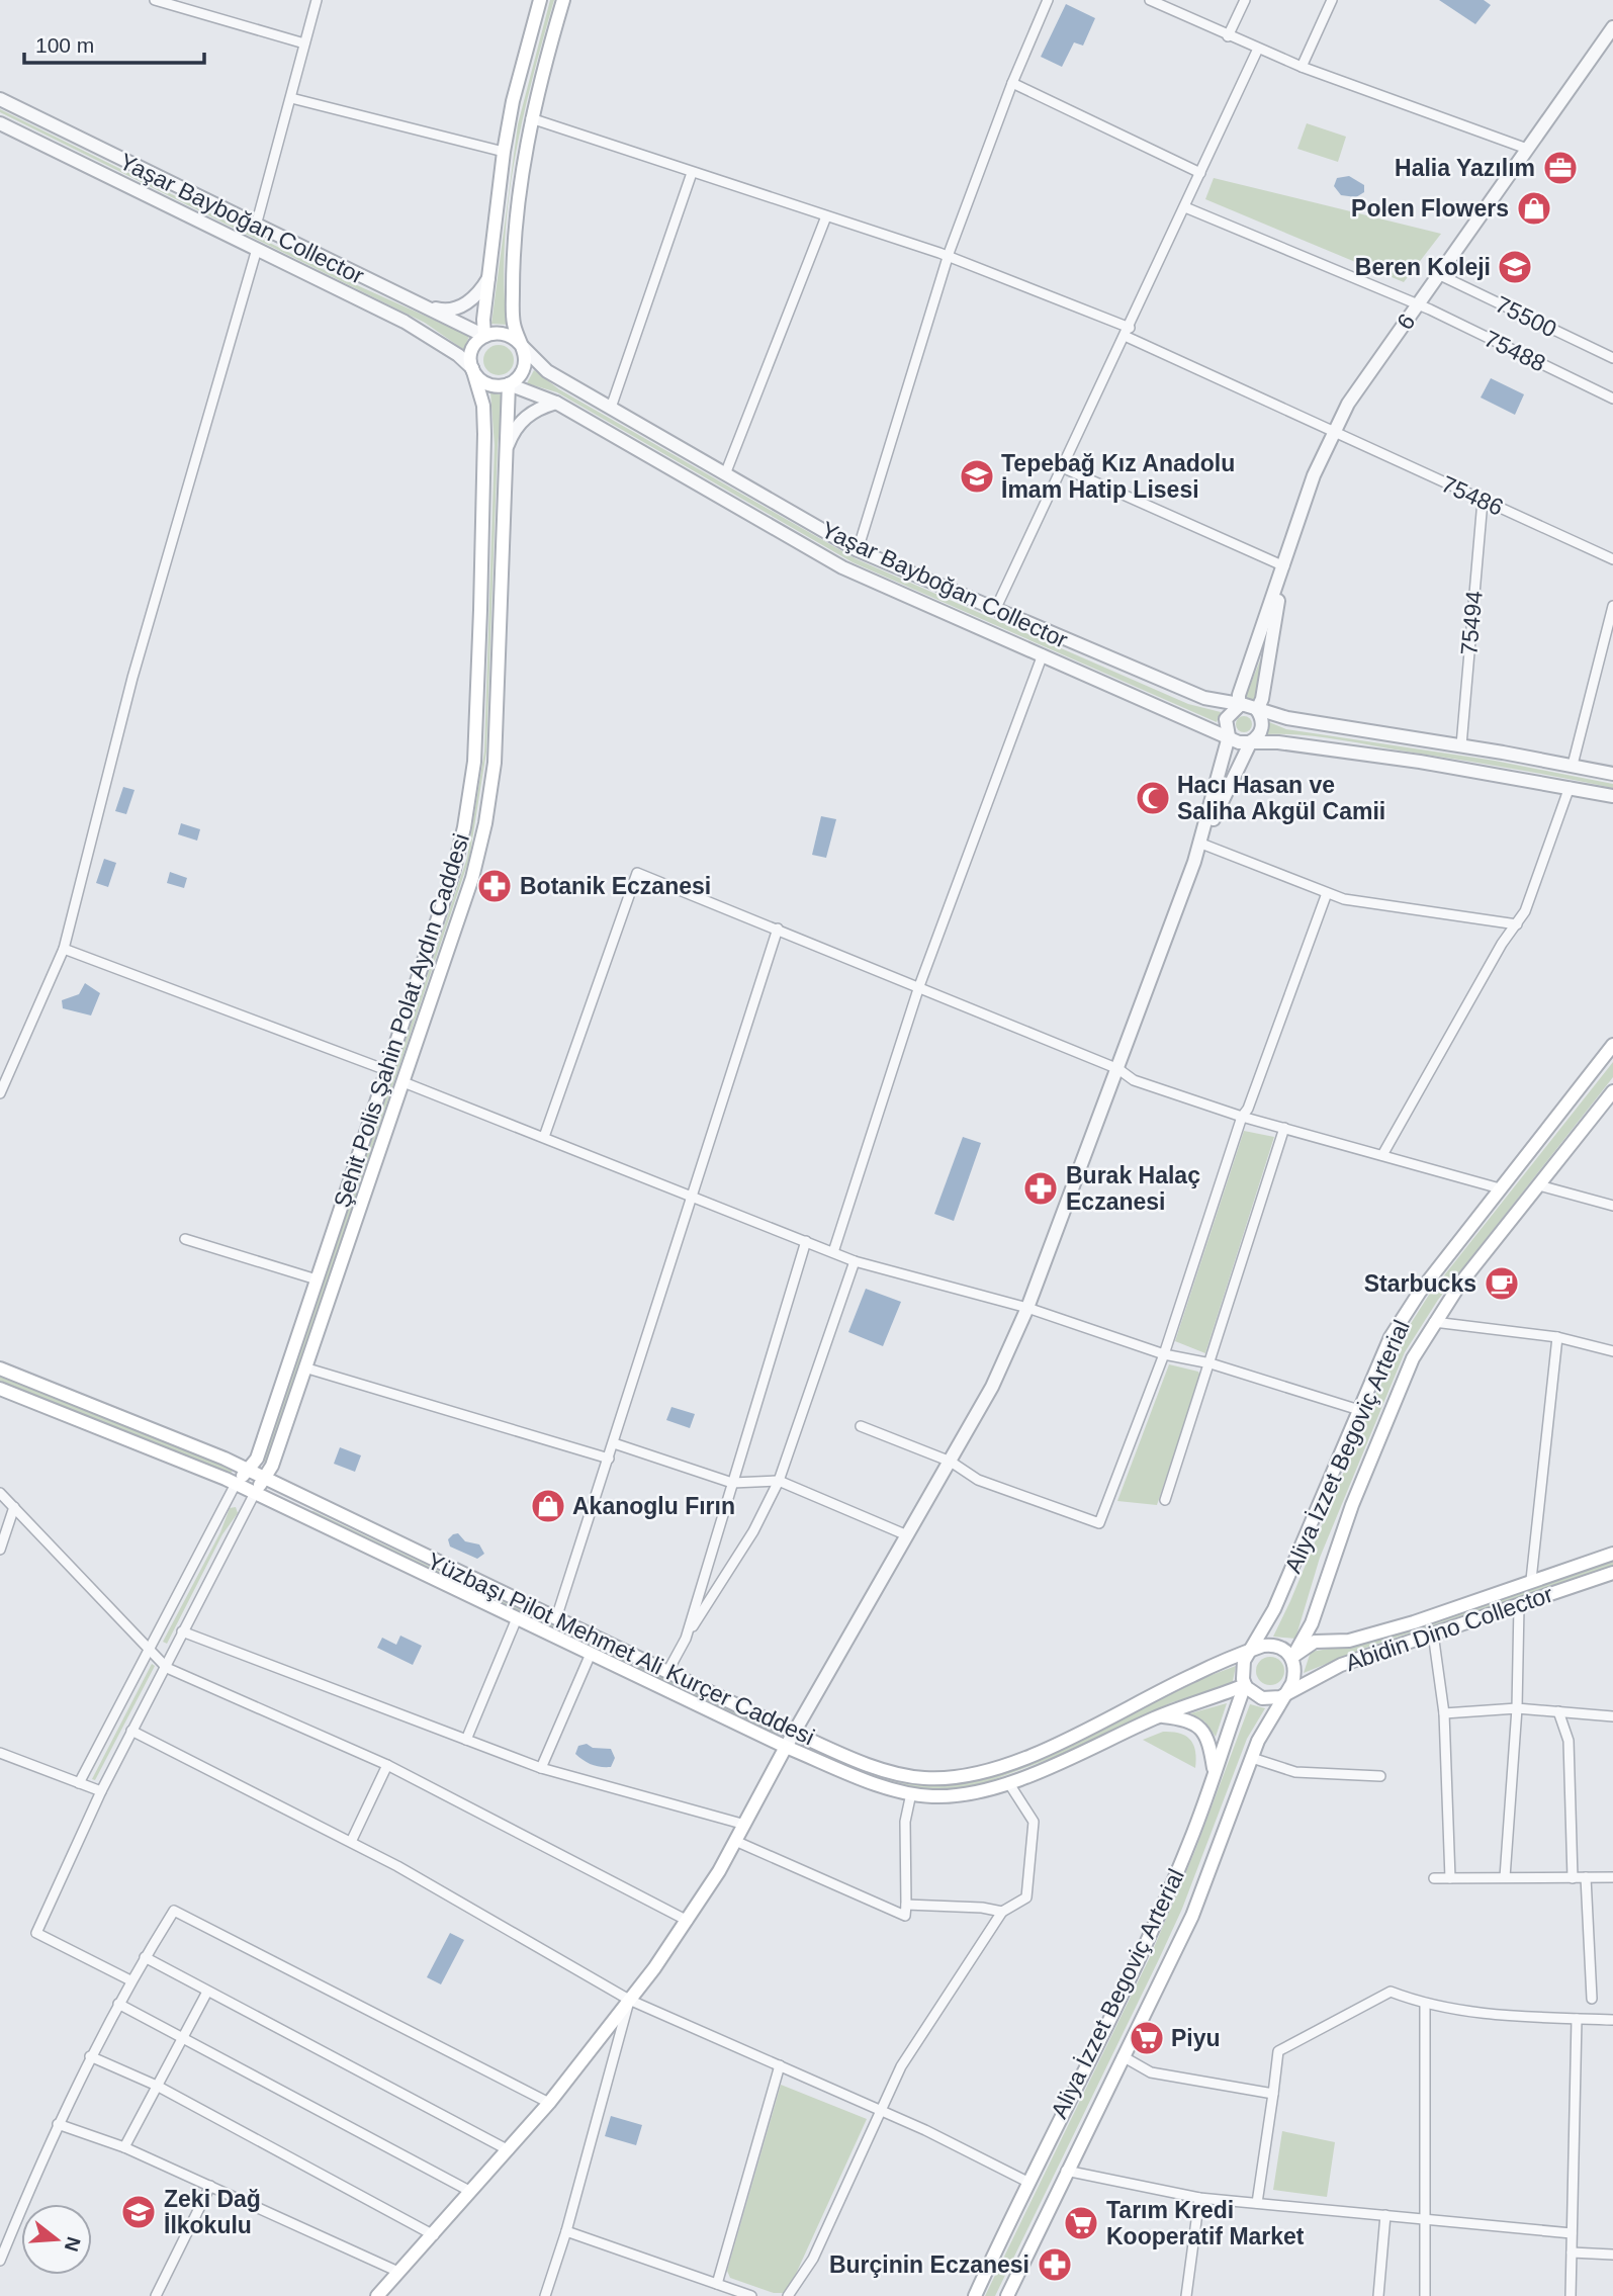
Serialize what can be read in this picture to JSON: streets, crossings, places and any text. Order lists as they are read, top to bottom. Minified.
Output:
{"streets":{"main road":["Şehit Polis Şahin Polat Aydın Caddesi","Aliya İzzet Begoviç Arterial","Abidin Dino Collector","Yüzbaşı Pilot Mehmet Ali Kurçer Caddesi"],"street":["Yaşar Bayboğan Collector","75500","6","75488","75486","75494"]},"crossings":[["Yaşar Bayboğan Collector","Şehit Polis Şahin Polat Aydın Caddesi"],["75500","6"],["6","75488"],["6","75486"],["75486","75494"],["Şehit Polis Şahin Polat Aydın Caddesi","Yüzbaşı Pilot Mehmet Ali Kurçer Caddesi"],["Aliya İzzet Begoviç Arterial","Abidin Dino Collector"],["Aliya İzzet Begoviç Arterial","Yüzbaşı Pilot Mehmet Ali Kurçer Caddesi"],["Abidin Dino Collector","Yüzbaşı Pilot Mehmet Ali Kurçer Caddesi"]],"places":{"office":["Halia Yazılım"],"shop":["Polen Flowers","Akanoglu Fırın"],"school or university":["Beren Koleji","Tepebağ Kız Anadolu İmam Hatip Lisesi","Zeki Dağ İlkokulu"],"mosque":["Hacı Hasan ve Saliha Akgül Camii"],"pharmacy":["Botanik Eczanesi","Burak Halaç Eczanesi","Burçinin Eczanesi"],"cafe":["Starbucks"],"supermarket":["Piyu","Tarım Kredi Kooperatif Market"]},"scale_bar":"100 m","north":"right"}
